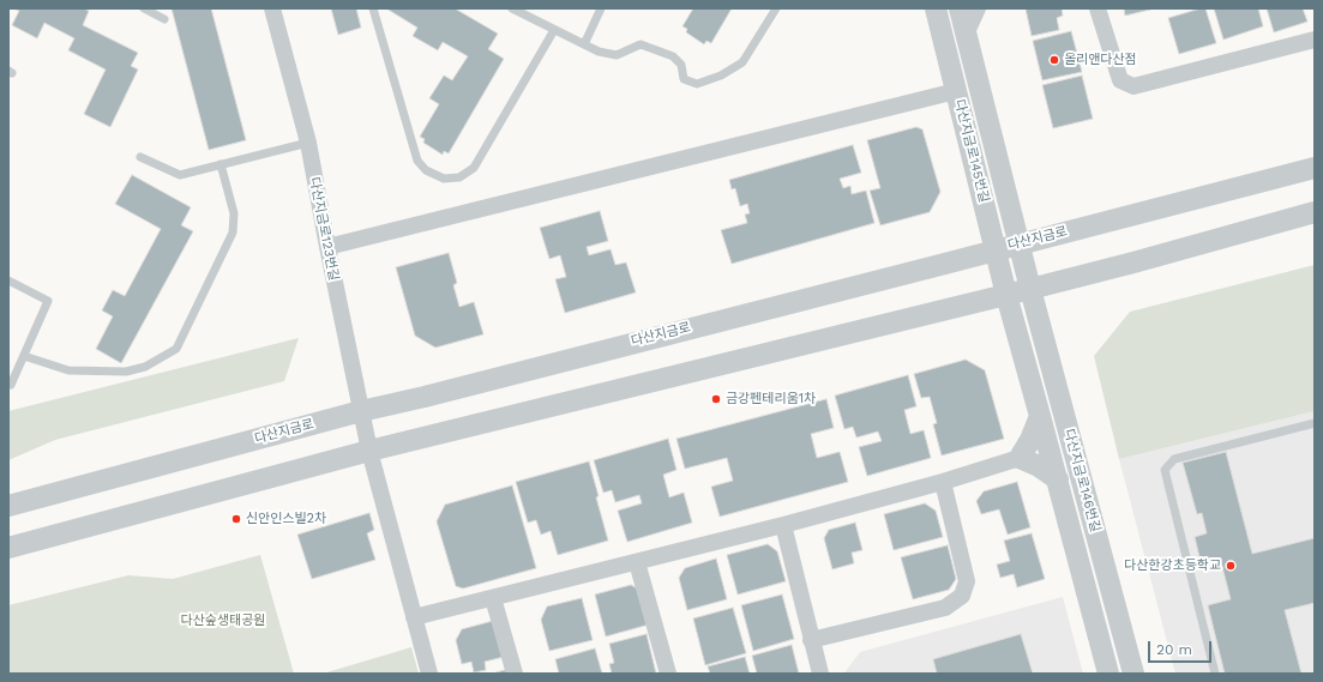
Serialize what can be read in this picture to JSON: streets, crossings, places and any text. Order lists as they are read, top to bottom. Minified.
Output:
{"streets":{"street":["다산지금로145번길","다산지금로123번길","다산지금로","다산지금로146번길"]},"crossings":[["다산지금로145번길","다산지금로"],["다산지금로145번길","다산지금로146번길"],["다산지금로123번길","다산지금로"]],"parks":["다산숲생태공원"],"places":["올리앤다산점","금강펜테리움1차","신안인스빌2차","다산한강초등학교"],"scale_bar":"20 m"}
